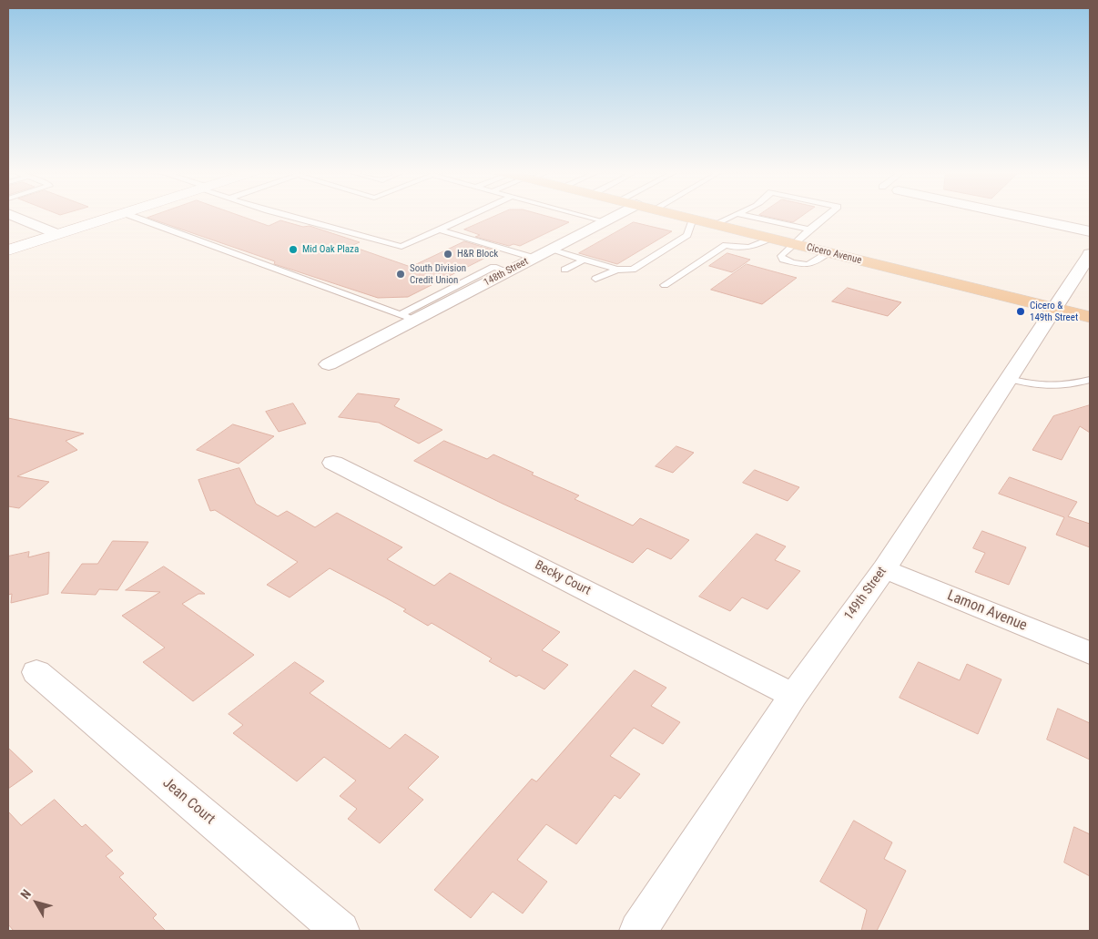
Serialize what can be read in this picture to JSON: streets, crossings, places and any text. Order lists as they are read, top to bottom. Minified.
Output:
{"streets":{"main road":["Cicero Avenue"],"street":["148th Street","Becky Court","149th Street","Lamon Avenue","Jean Court"]},"crossings":[["Cicero Avenue","149th Street"],["Becky Court","149th Street"],["149th Street","Lamon Avenue"]],"places":["Mid Oak Plaza","H&R Block","South Division Credit Union","Cicero & 149th Street"],"north":"top left"}
